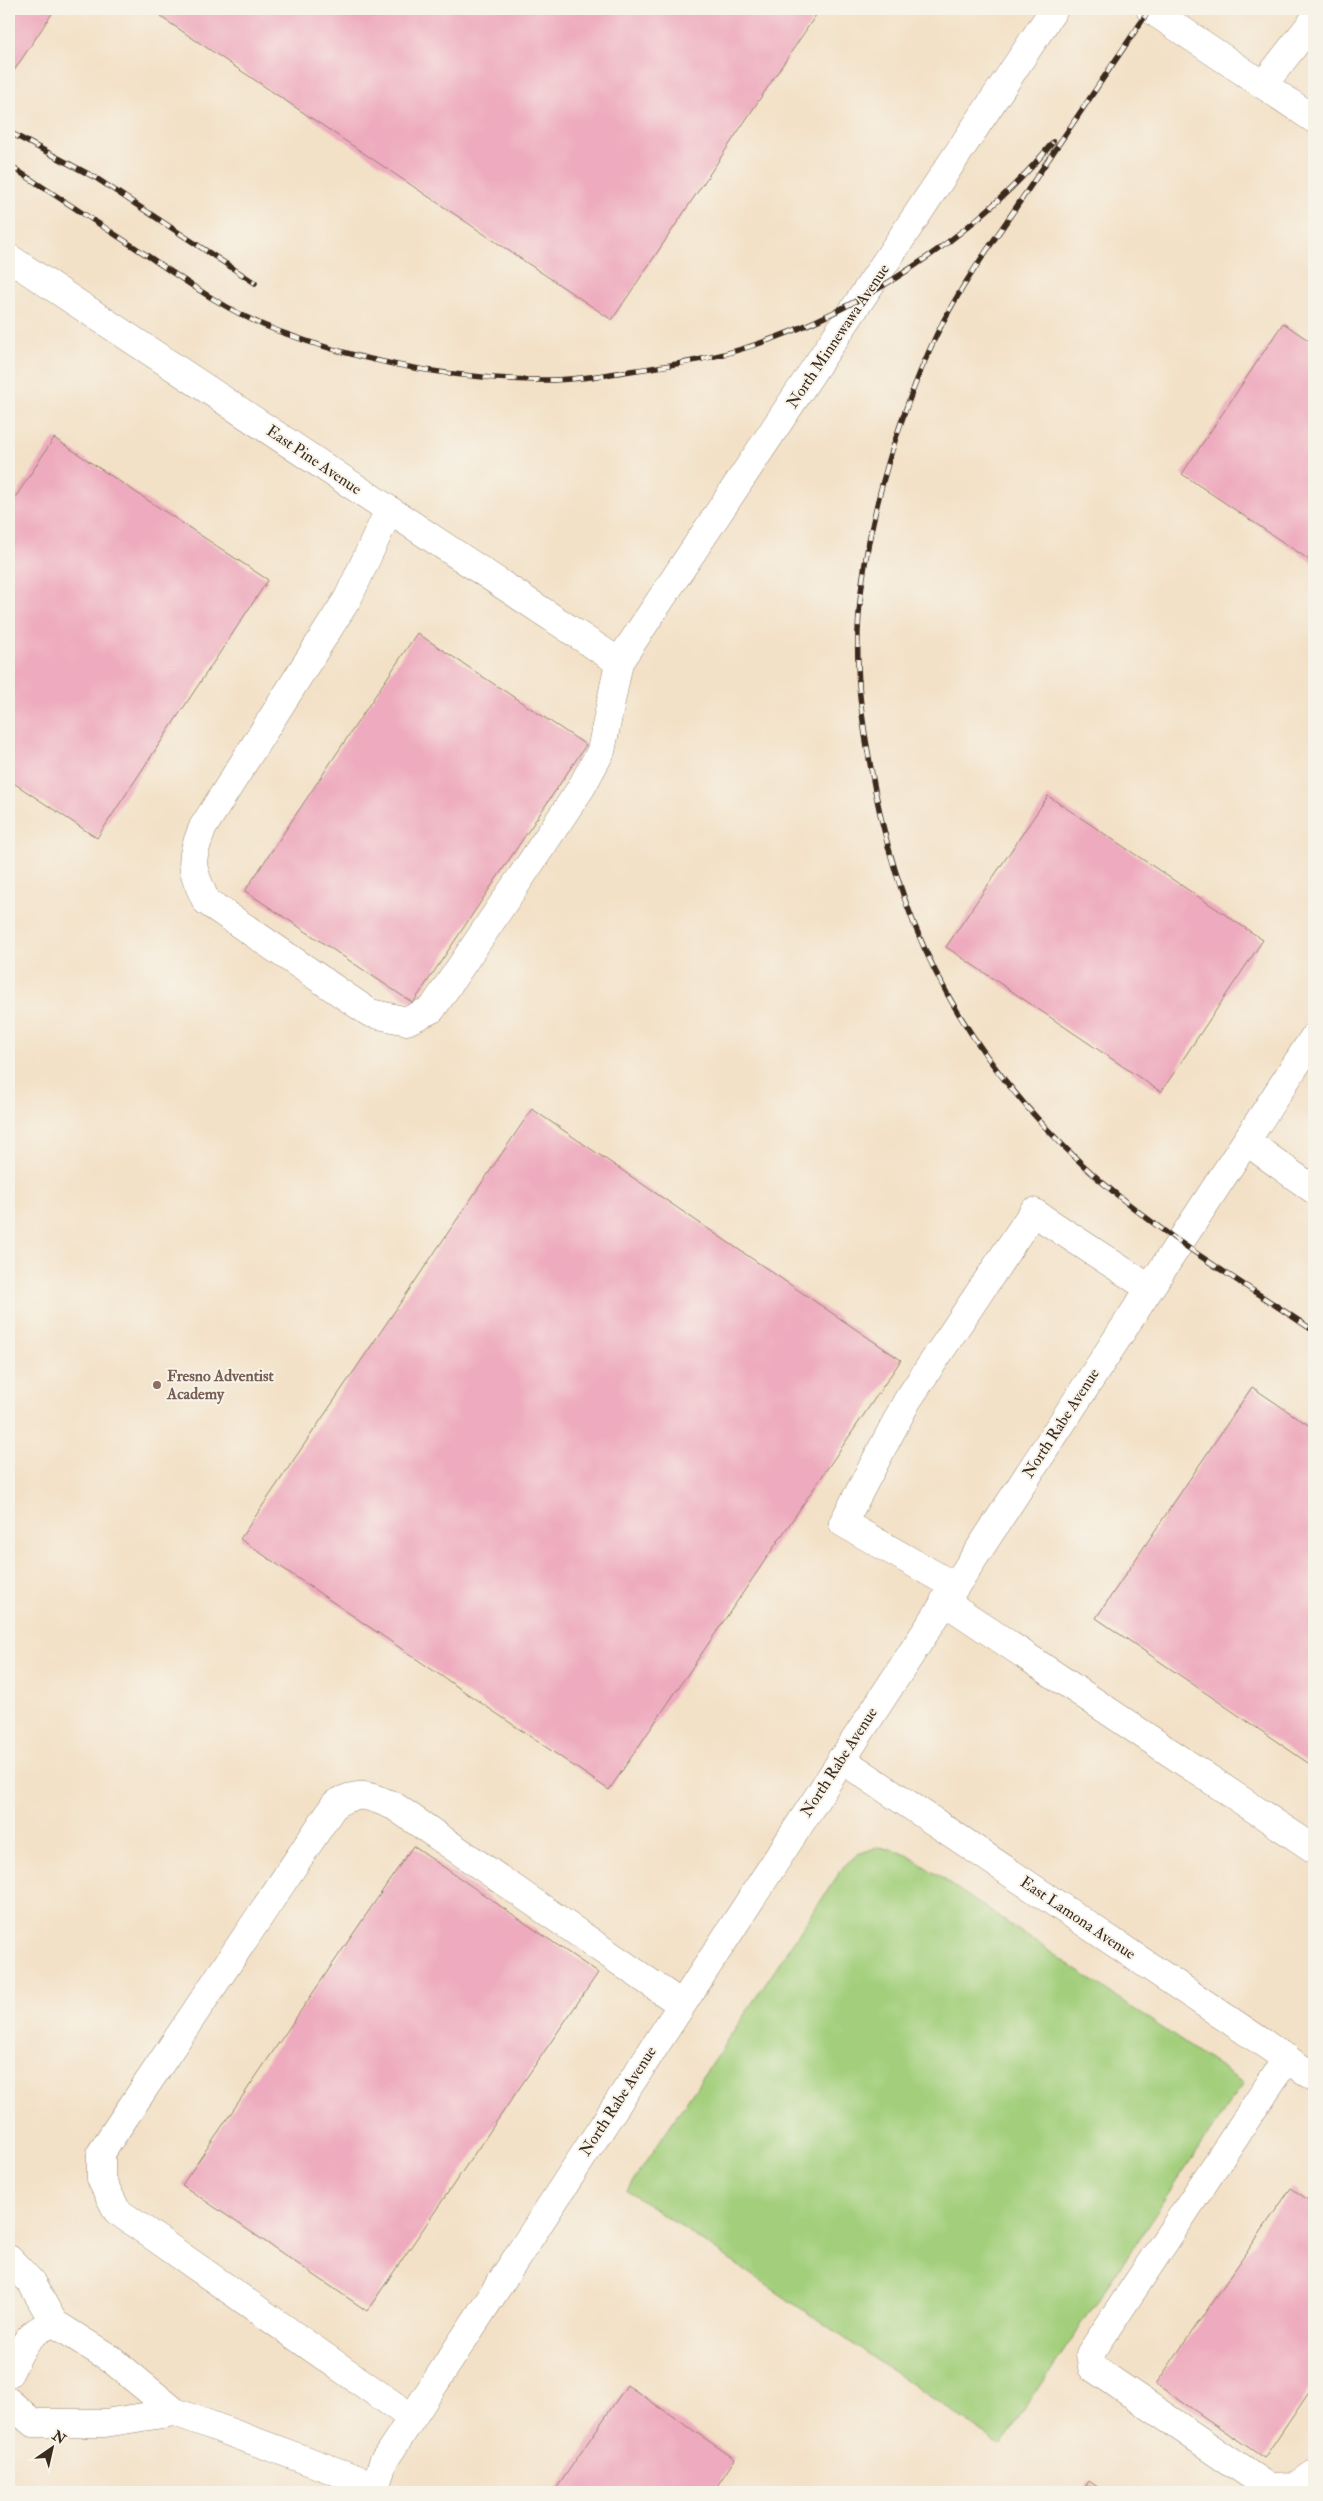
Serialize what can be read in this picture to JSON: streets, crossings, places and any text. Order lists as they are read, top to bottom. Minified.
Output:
{"streets":{"street":["North Minnewawa Avenue","East Pine Avenue","North Rabe Avenue","East Lamona Avenue"]},"crossings":[["North Minnewawa Avenue","East Pine Avenue"],["North Rabe Avenue","East Lamona Avenue"]],"places":["Fresno Adventist Academy"],"north":"top right"}
